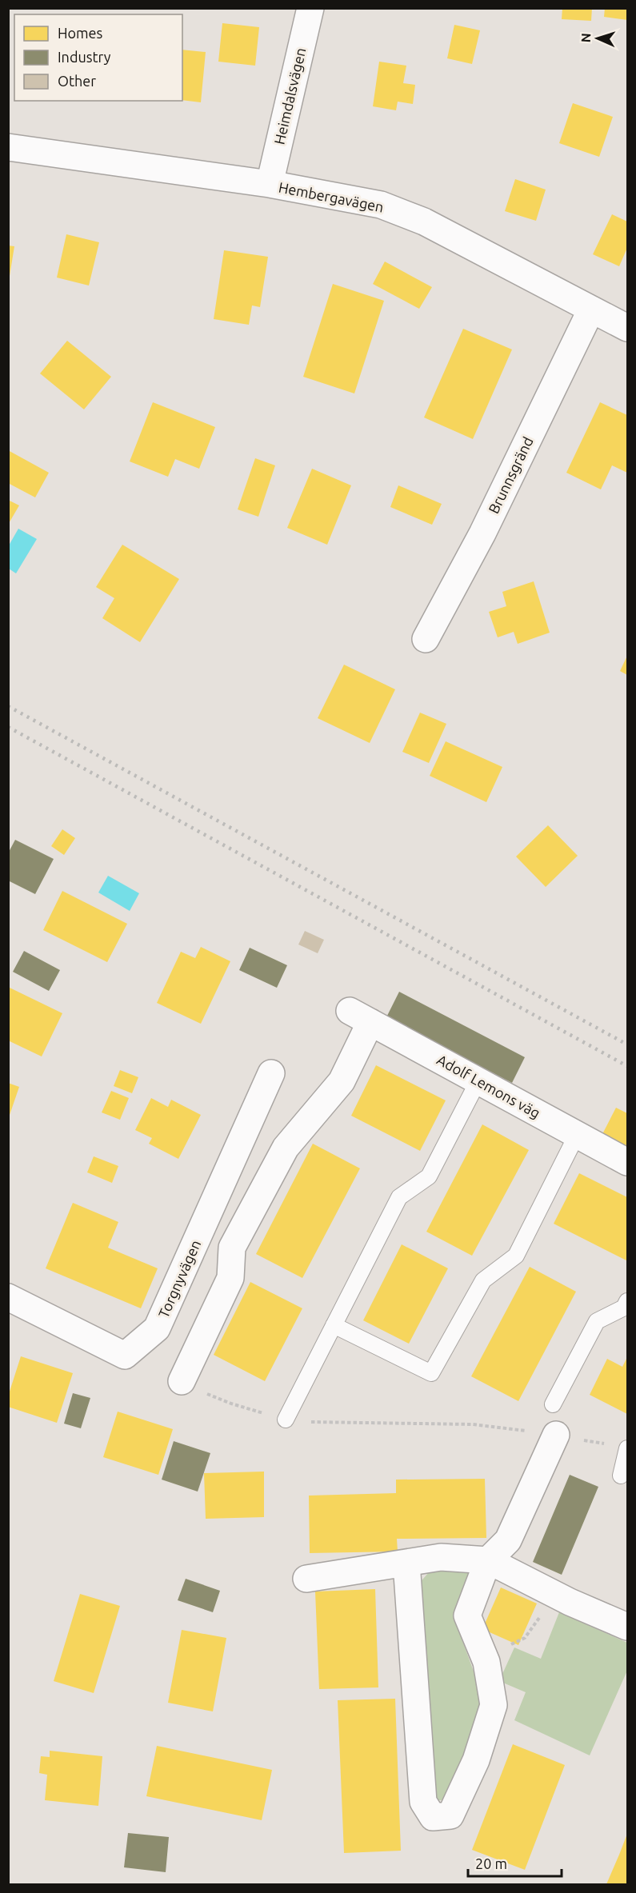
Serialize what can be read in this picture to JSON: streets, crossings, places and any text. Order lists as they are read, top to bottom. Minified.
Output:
{"streets":{"street":["Heimdalsvägen","Hembergavägen","Brunnsgränd","Adolf Lemons väg","Torgnyvägen"]},"crossings":[["Heimdalsvägen","Hembergavägen"],["Hembergavägen","Brunnsgränd"]],"legend":["Homes","Industry","Other"],"scale_bar":"20 m","north":"left"}
